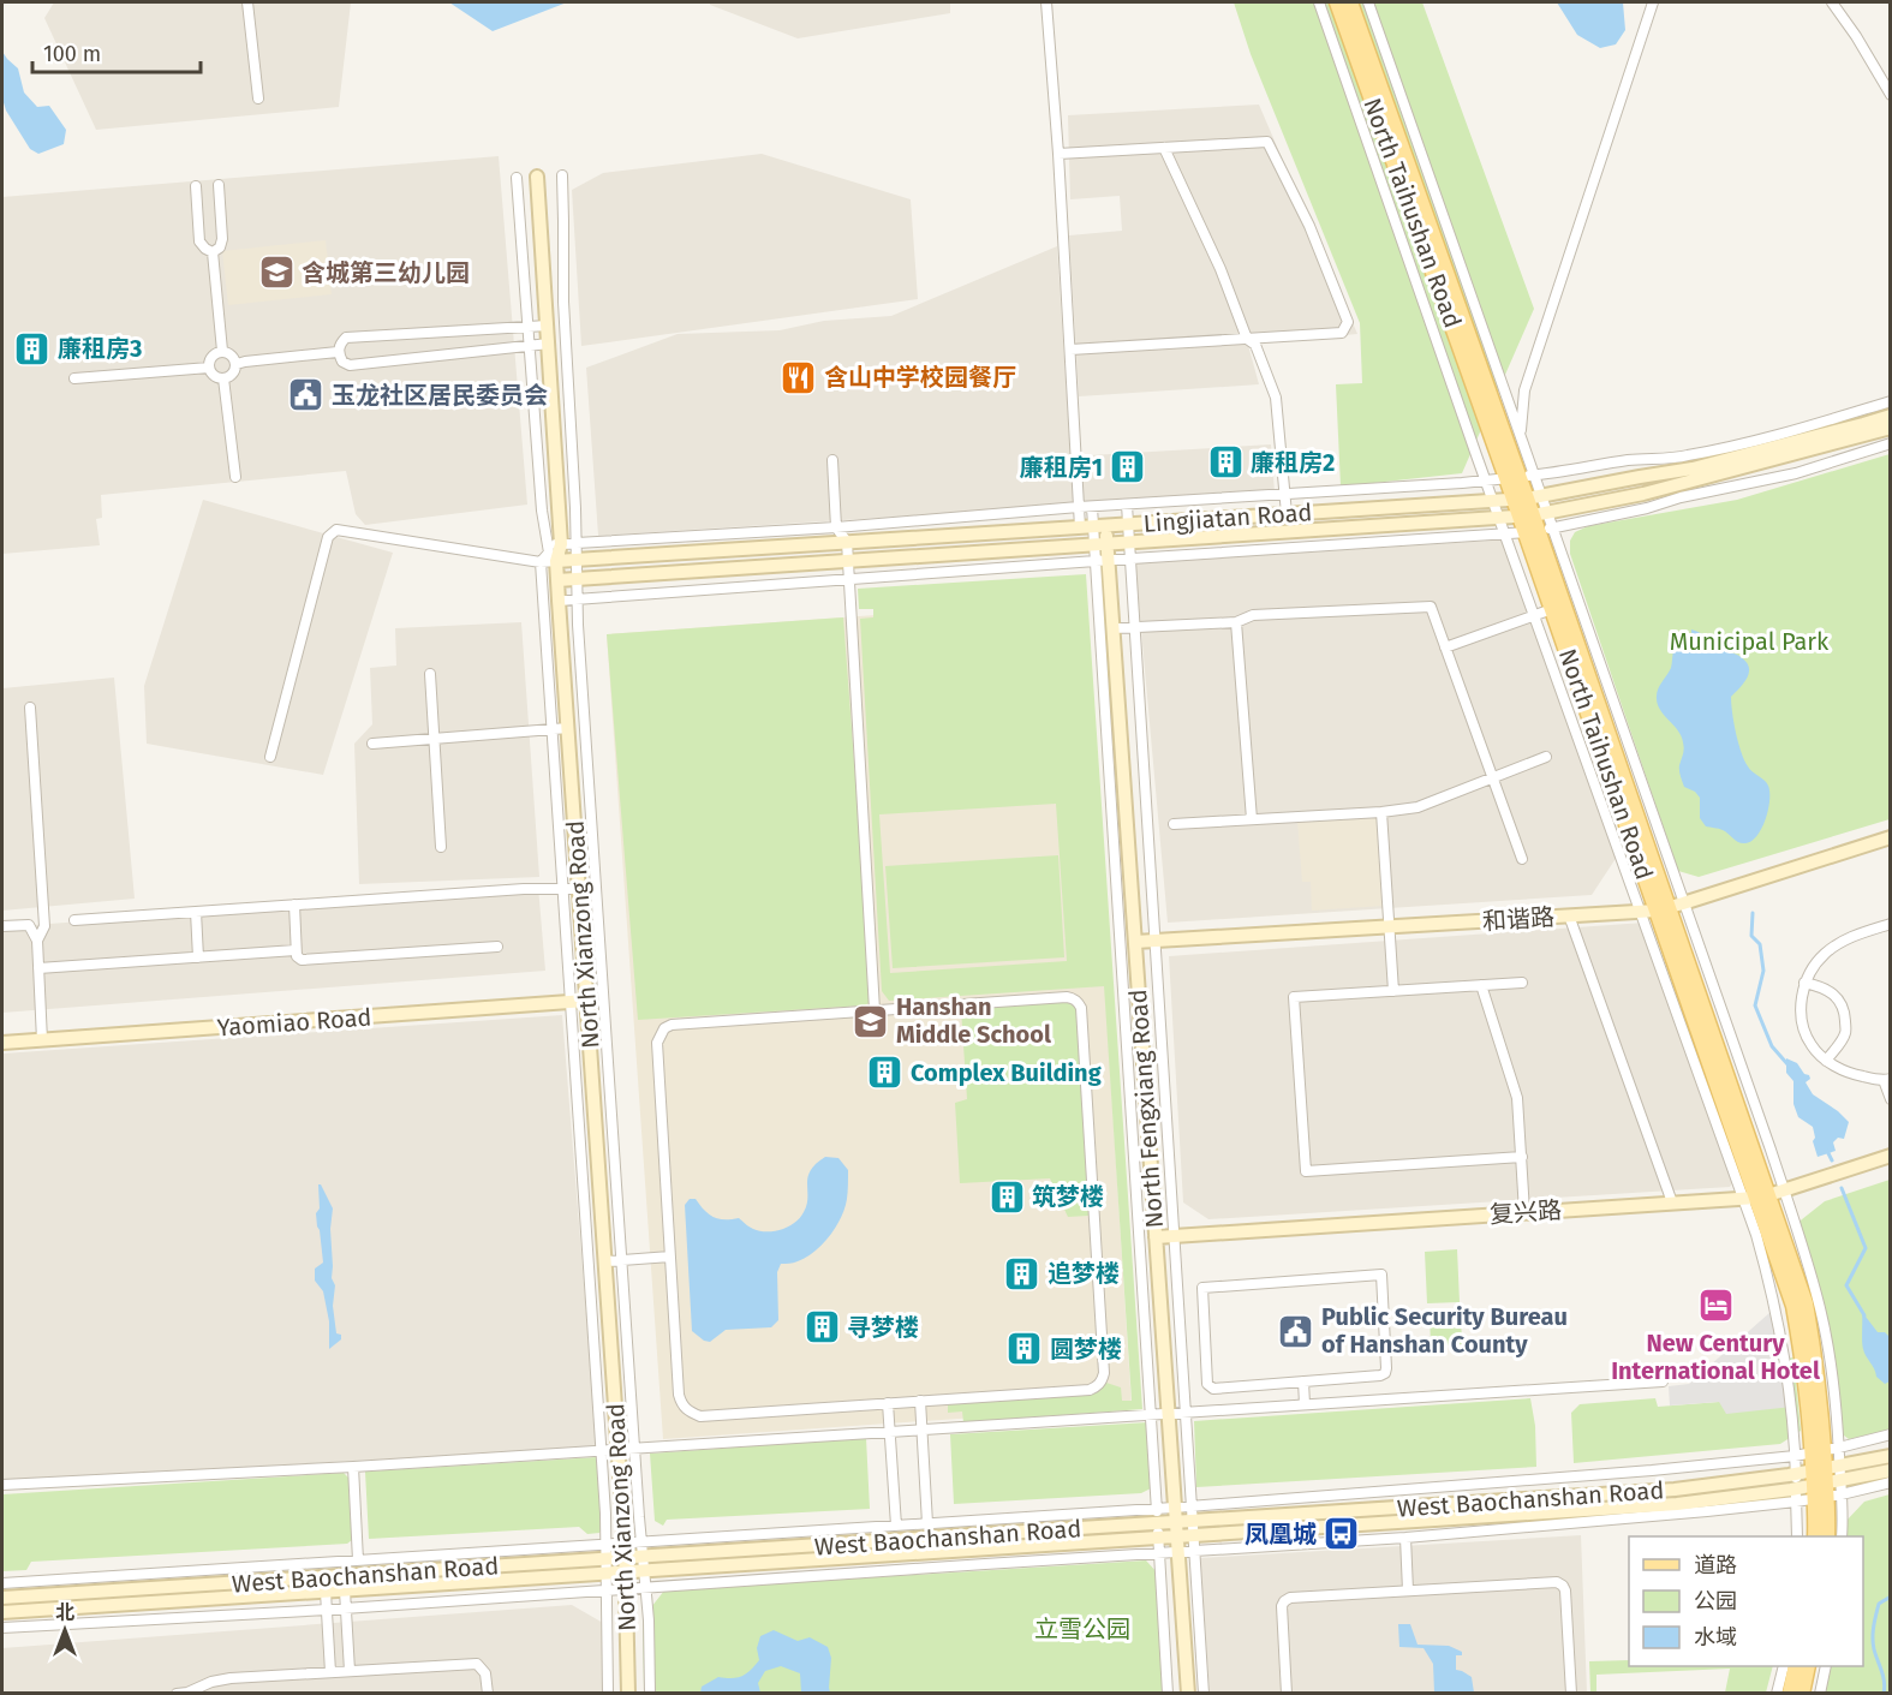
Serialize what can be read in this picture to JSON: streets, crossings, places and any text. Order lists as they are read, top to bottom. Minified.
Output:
{"streets":{"main road":["North Taihushan Road","Lingjiatan Road","和谐路","North Xianzong Road","Yaomiao Road","North Fengxiang Road","复兴路","West Baochanshan Road"]},"crossings":[["North Taihushan Road","Lingjiatan Road"],["North Taihushan Road","和谐路"],["North Taihushan Road","复兴路"],["North Taihushan Road","West Baochanshan Road"],["Lingjiatan Road","North Xianzong Road"],["Lingjiatan Road","North Fengxiang Road"],["和谐路","North Fengxiang Road"],["North Xianzong Road","Yaomiao Road"],["North Xianzong Road","West Baochanshan Road"],["North Fengxiang Road","复兴路"],["North Fengxiang Road","West Baochanshan Road"]],"parks":["Municipal Park","立雪公园"],"places":{"school or university":["含城第三幼儿园","Hanshan Middle School"],"building":["廉租房3","廉租房2","廉租房1","Complex Building","筑梦楼","追梦楼","寻梦楼","圆梦楼"],"restaurant":["含山中学校园餐厅"],"public building":["玉龙社区居民委员会","Public Security Bureau of Hanshan County"],"hotel":["New Century International Hotel"],"bus stop":["凤凰城"]},"legend":["道路","公园","水域"],"scale_bar":"100 m","north":"top"}
